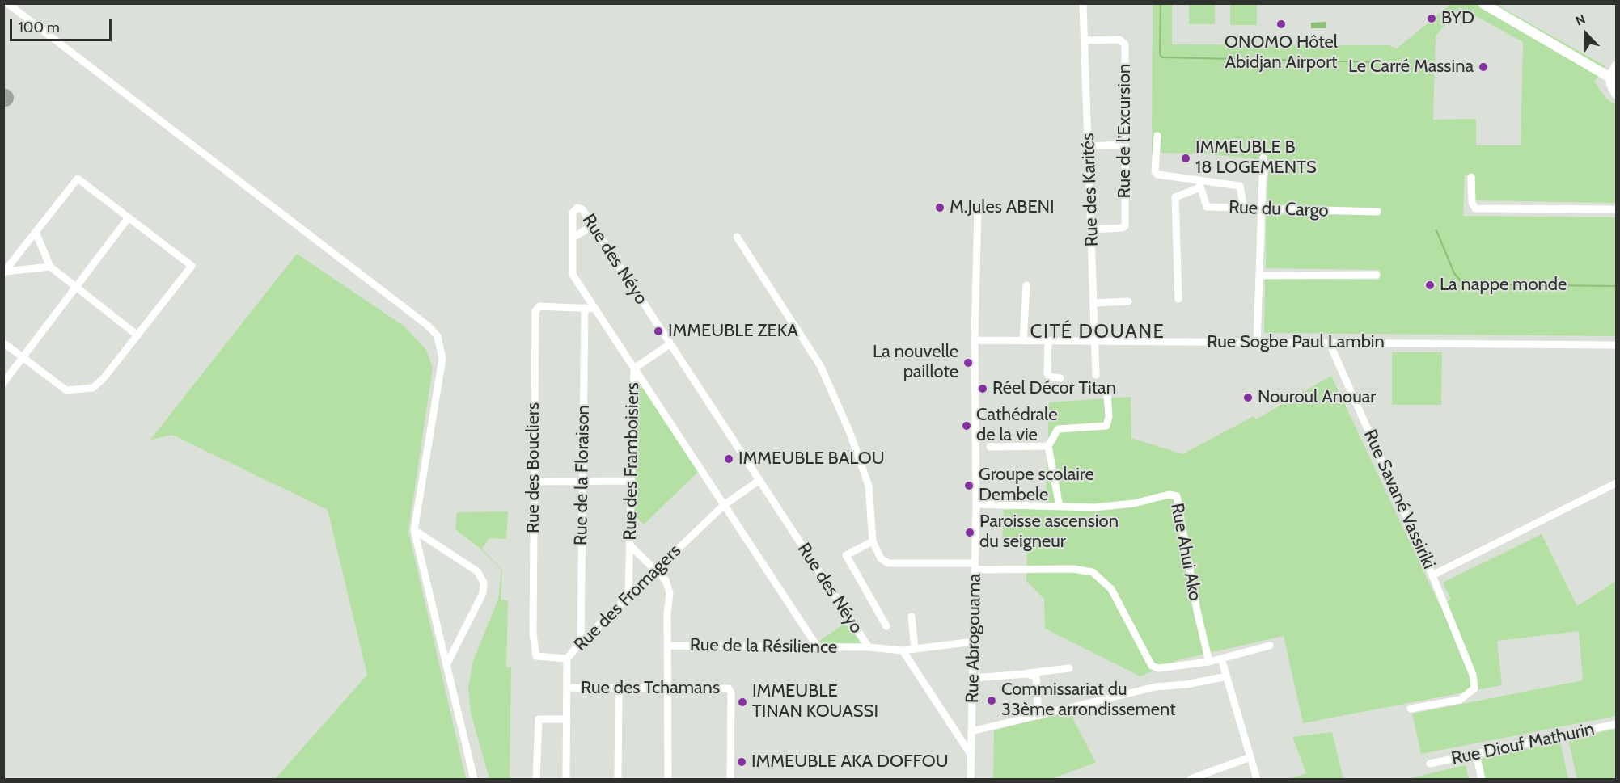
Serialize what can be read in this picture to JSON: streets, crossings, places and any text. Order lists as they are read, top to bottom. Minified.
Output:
{"streets":{"street":["Rue de l'Excursion","Rue des Karités","Rue du Cargo","Rue des Néyo","Rue Sogbe Paul Lambin","Rue des Framboisiers","Rue des Boucliers","Rue de la Floraison","Rue Savané Vassiriki","Rue Ahui Ako","Rue des Fromagers","Rue Abrogouama","Rue de la Résilience","Rue des Tchamans","Rue Diouf Mathurin"]},"crossings":[["Rue de l'Excursion","Rue des Karités"],["Rue des Karités","Rue Sogbe Paul Lambin"],["Rue des Néyo","Rue des Framboisiers"],["Rue des Néyo","Rue des Boucliers"],["Rue des Néyo","Rue des Fromagers"],["Rue des Néyo","Rue de la Résilience"],["Rue Sogbe Paul Lambin","Rue Savané Vassiriki"],["Rue Sogbe Paul Lambin","Rue Abrogouama"],["Rue des Framboisiers","Rue des Fromagers"],["Rue des Boucliers","Rue de la Floraison"],["Rue des Boucliers","Rue des Fromagers"],["Rue de la Floraison","Rue des Fromagers"],["Rue Ahui Ako","Rue Abrogouama"],["Rue des Fromagers","Rue des Tchamans"],["Rue Abrogouama","Rue de la Résilience"]],"districts":["CITÉ DOUANE"],"places":["BYD","ONOMO Hôtel Abidjan Airport","Le Carré Massina","IMMEUBLE B 18 LOGEMENTS","M.Jules ABENI","La nappe monde","IMMEUBLE ZEKA","La nouvelle paillote","Réel Décor Titan","Nouroul Anouar","Cathédrale de la vie","IMMEUBLE BALOU","Groupe scolaire Dembele","Paroisse ascension du seigneur","Commissariat du 33ème arrondissement","IMMEUBLE TINAN KOUASSI","IMMEUBLE AKA DOFFOU"],"scale_bar":"100 m","north":"top"}
